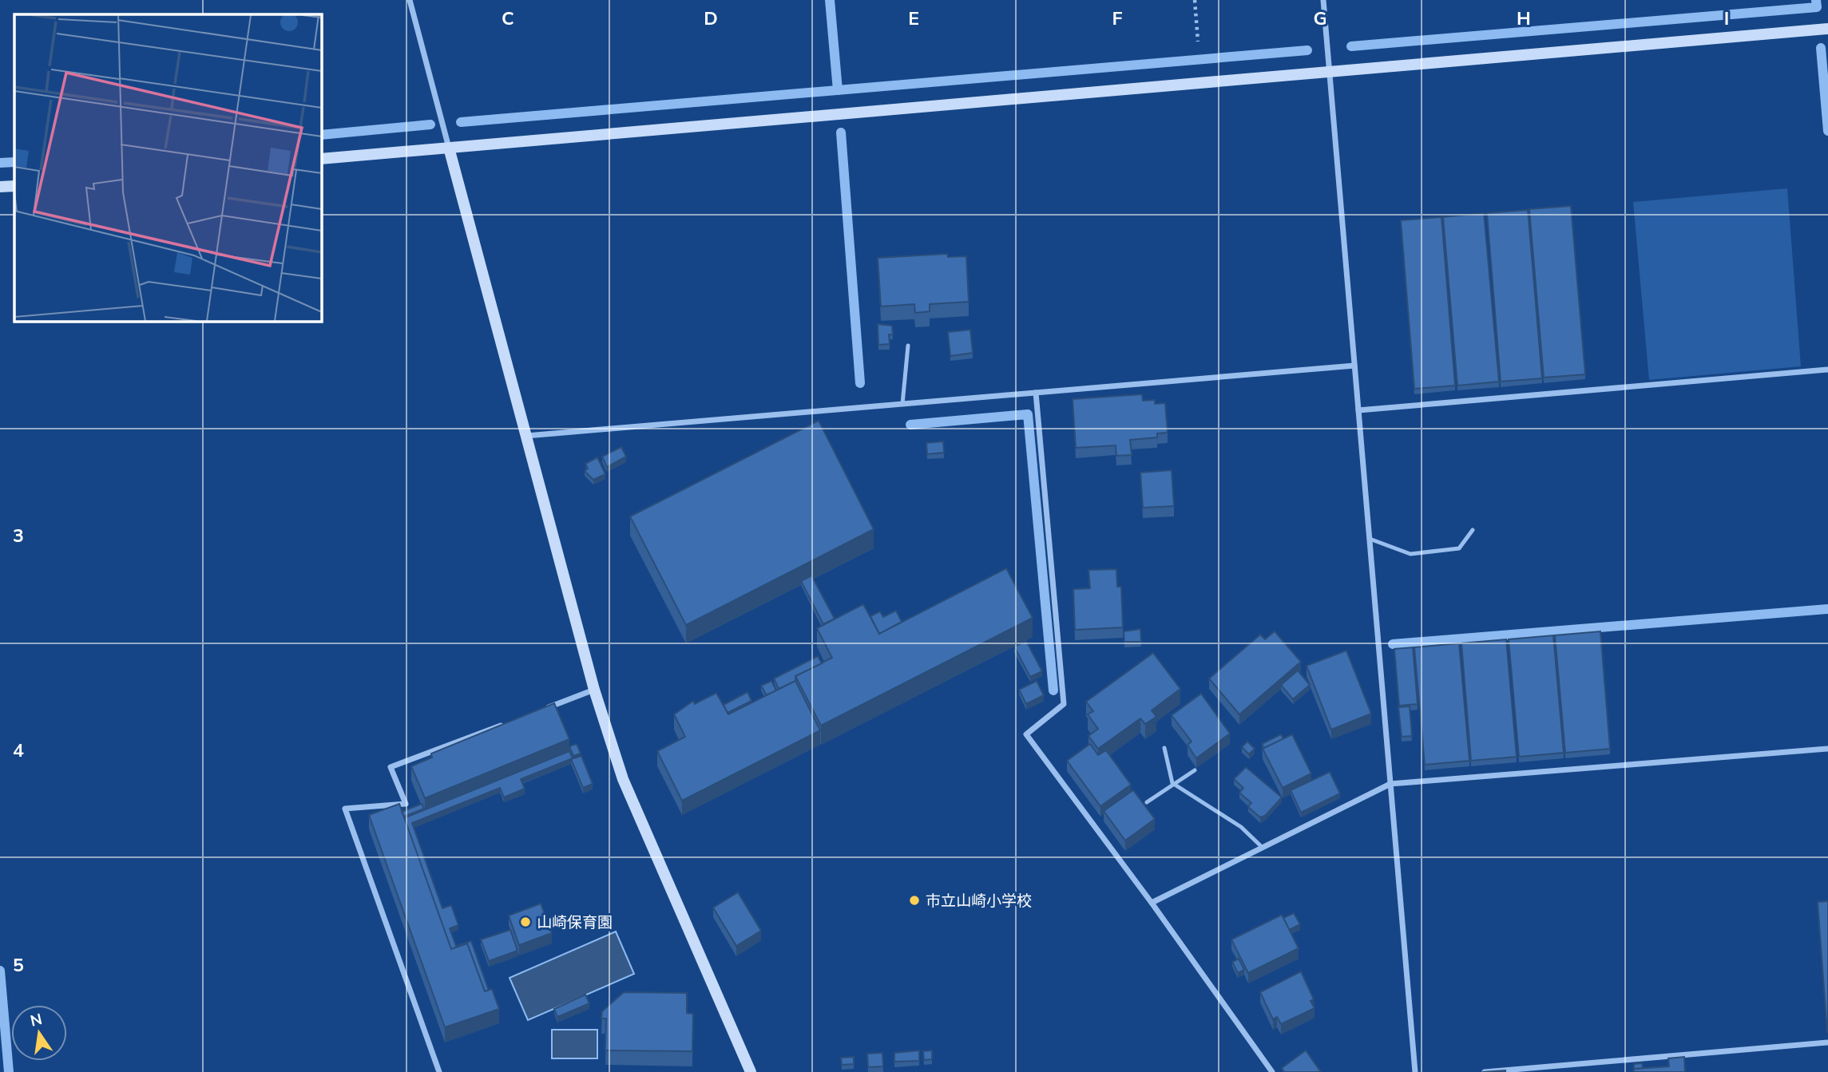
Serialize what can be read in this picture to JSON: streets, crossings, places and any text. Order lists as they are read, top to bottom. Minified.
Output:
{"places":["市立山崎小学校","山崎保育園"],"north":"top","grid":{"columns":["C","D","E","F","G","H","I"],"rows":["3","4","5"]}}
